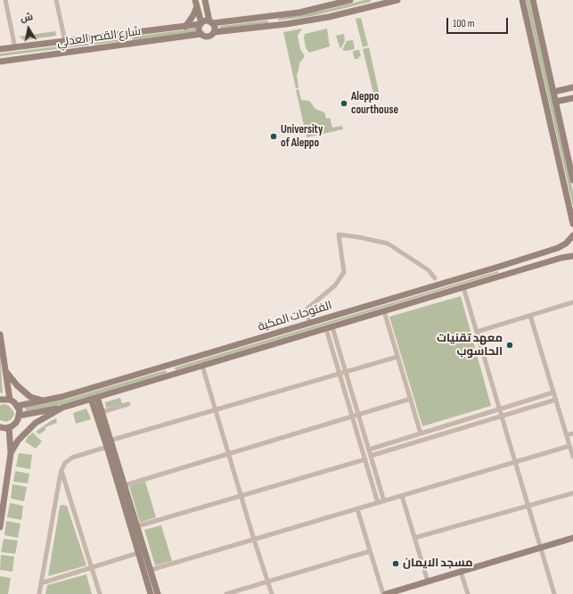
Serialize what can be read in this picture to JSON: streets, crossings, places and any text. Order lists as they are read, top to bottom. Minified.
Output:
{"streets":{"street":["شارع القصر العدلي","الفتوحات المكية"]},"places":["Aleppo courthouse","University of Aleppo","معهد تقنيات الحاسوب","مسجد الايمان"],"scale_bar":"100 m","north":"top"}
